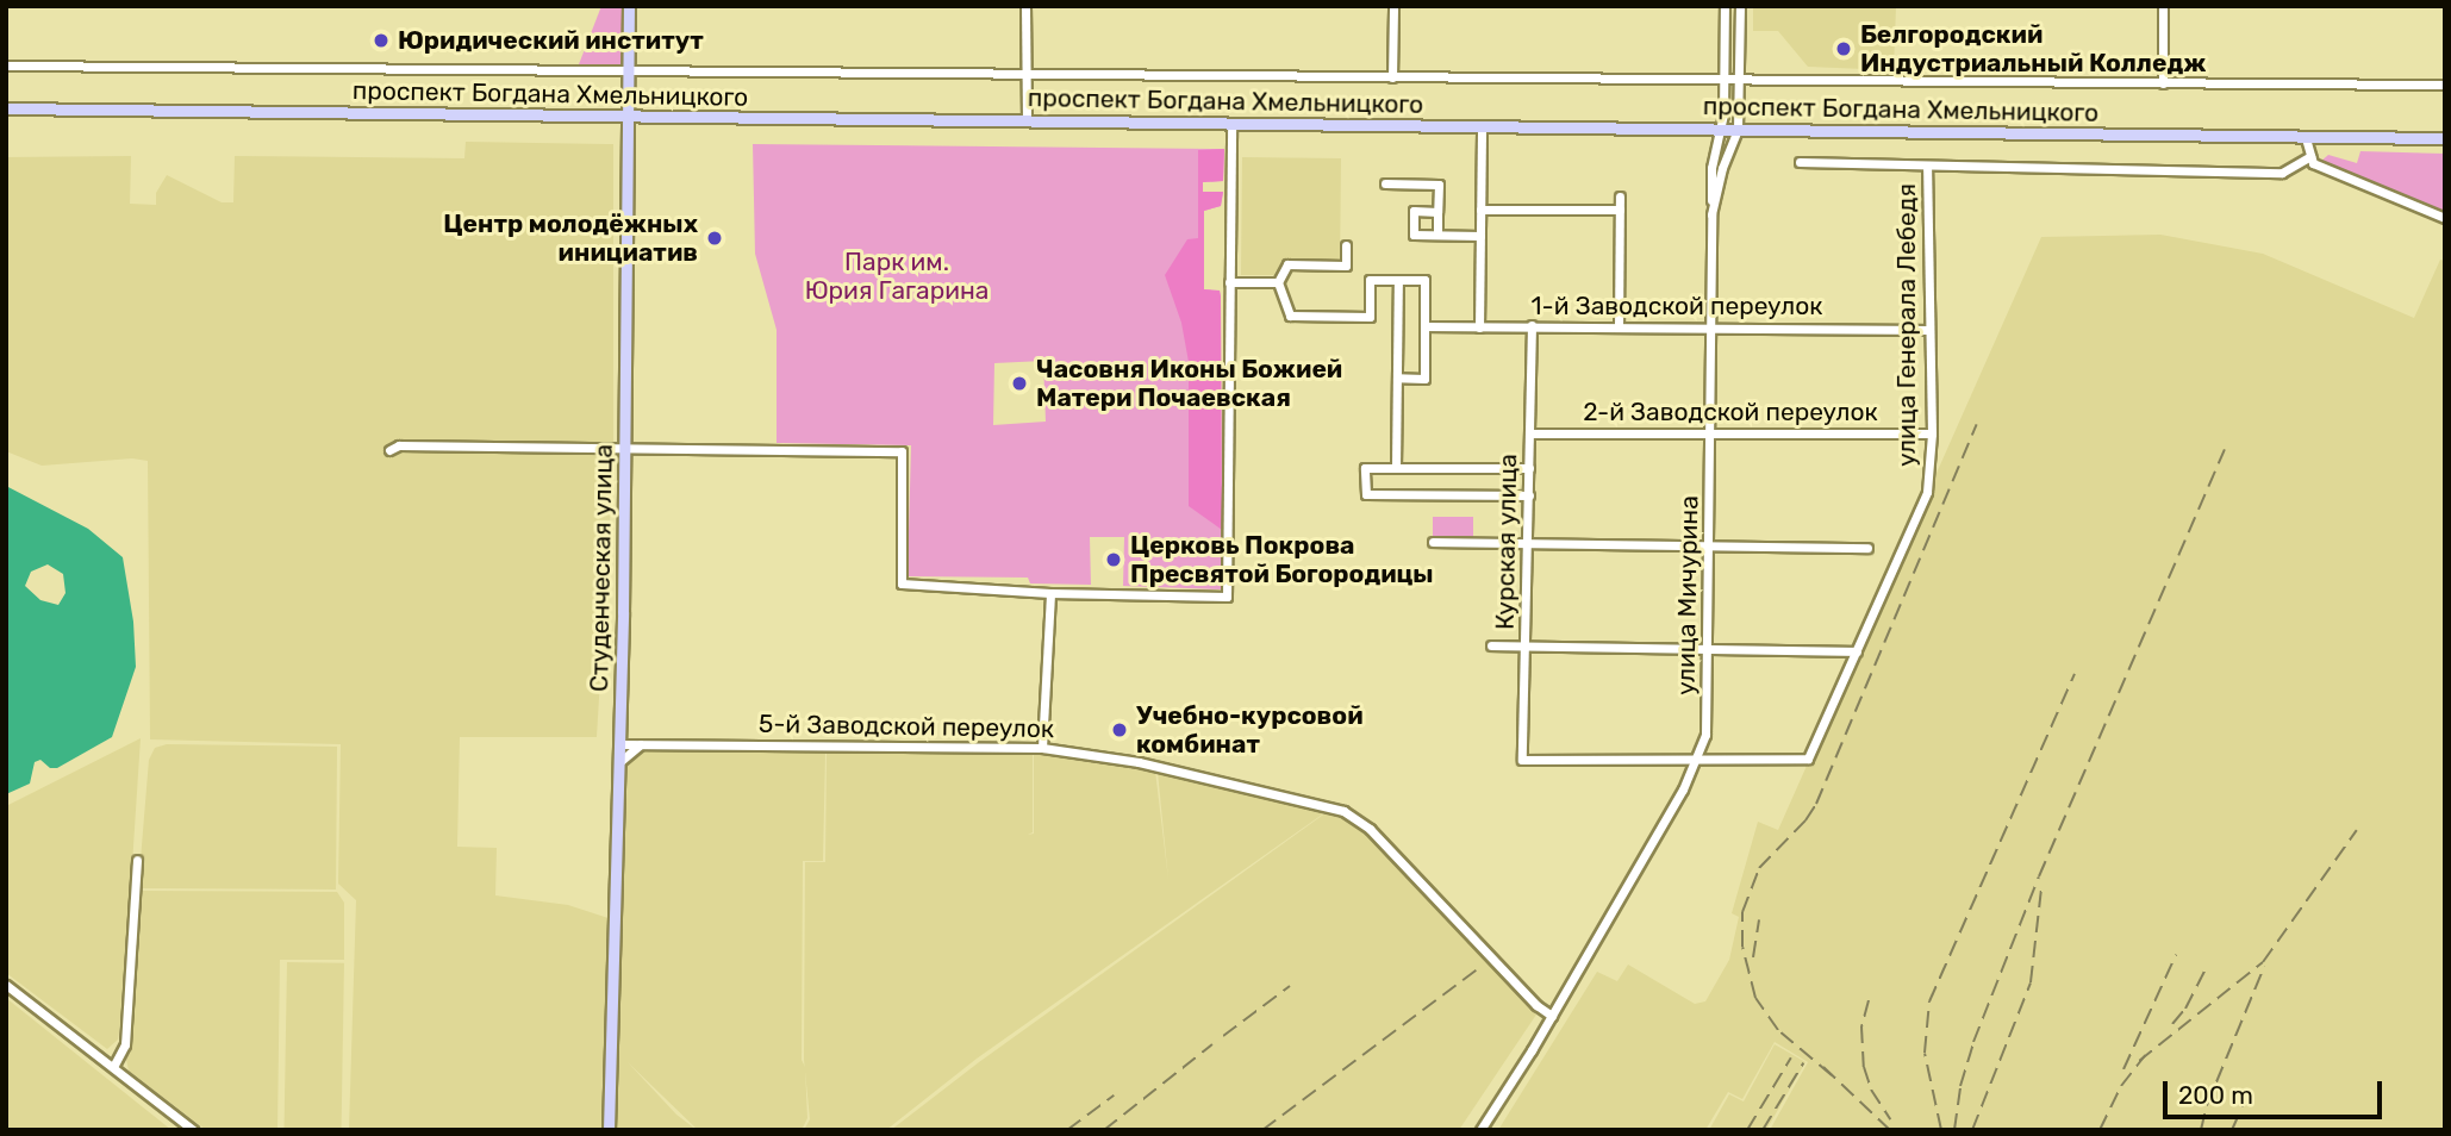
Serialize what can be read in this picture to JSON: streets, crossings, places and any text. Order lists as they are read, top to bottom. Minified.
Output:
{"streets":{"main road":["проспект Богдана Хмельницкого","Студенческая улица"],"street":["1-й Заводской переулок","улица Генерала Лебедя","2-й Заводской переулок","Курская улица","улица Мичурина","5-й Заводской переулок"]},"crossings":[["проспект Богдана Хмельницкого","Студенческая улица"],["проспект Богдана Хмельницкого","улица Мичурина"],["1-й Заводской переулок","улица Генерала Лебедя"],["1-й Заводской переулок","Курская улица"],["1-й Заводской переулок","улица Мичурина"],["улица Генерала Лебедя","2-й Заводской переулок"],["улица Генерала Лебедя","Курская улица"],["улица Генерала Лебедя","улица Мичурина"],["2-й Заводской переулок","Курская улица"],["2-й Заводской переулок","улица Мичурина"],["Курская улица","улица Мичурина"],["Студенческая улица","5-й Заводской переулок"],["улица Мичурина","5-й Заводской переулок"]],"parks":["Парк им. Юрия Гагарина"],"places":["Юридический институт","Белгородский Индустриальный Колледж","Центр молодёжных инициатив","Часовня Иконы Божией Матери Почаевская","Церковь Покрова Пресвятой Богородицы","Учебно-курсовой комбинат"],"scale_bar":"200 m"}
